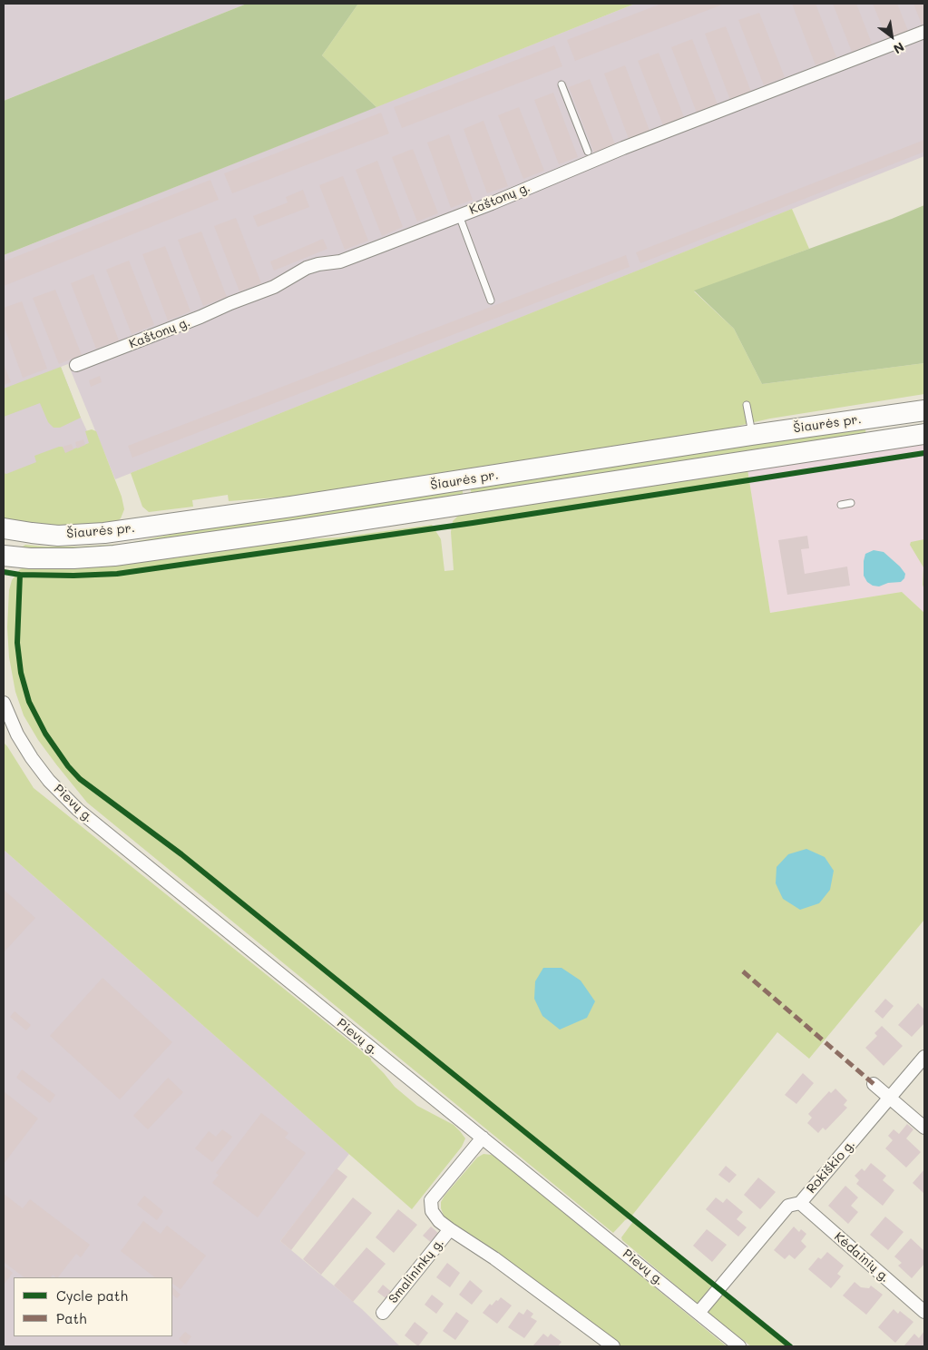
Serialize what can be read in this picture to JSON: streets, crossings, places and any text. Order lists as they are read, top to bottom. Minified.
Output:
{"streets":{"main road":["Šiaurės pr."],"street":["Kaštonų g.","Pievų g.","Rokiškio g.","Kėdainių g.","Smalininkų g."]},"crossings":[["Pievų g.","Rokiškio g."],["Rokiškio g.","Kėdainių g."]],"legend":["Cycle path","Path"],"north":"bottom right"}
